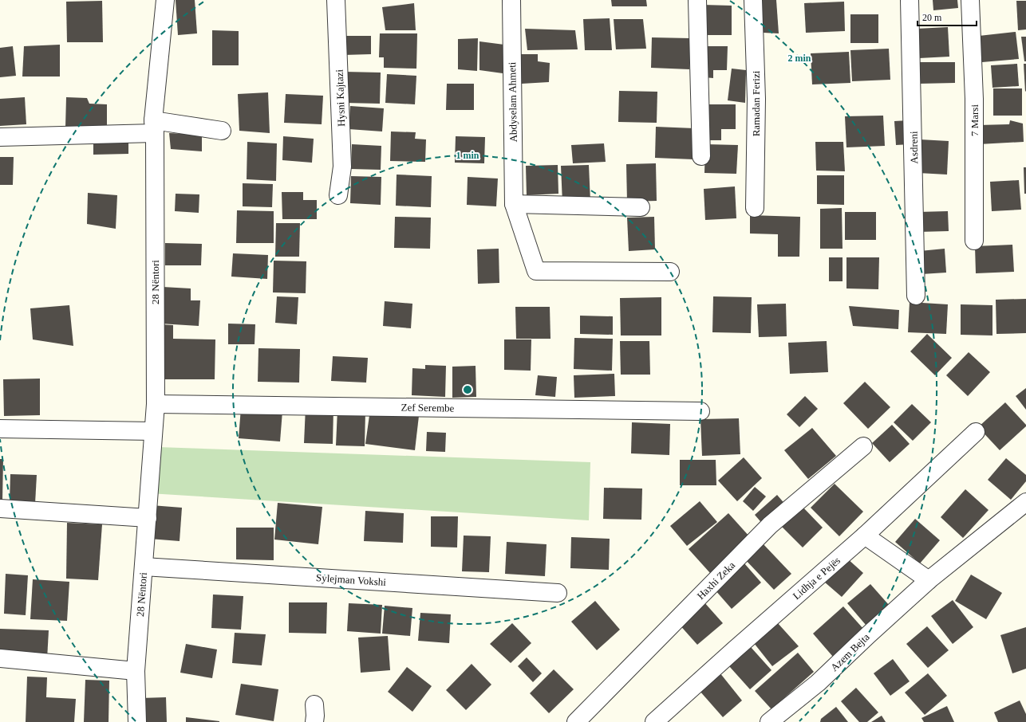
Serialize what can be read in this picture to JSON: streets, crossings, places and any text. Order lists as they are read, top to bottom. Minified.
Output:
{"streets":{"street":["Hysni Kajtazi","Abdyselam Ahmeti","Ramadan Ferizi","7 Marsi","Asdreni","28 Nëntori","Zef Serembe","Lidhja e Pejës","Sylejman Vokshi","Haxhi Zeka","Azem Bejta"]},"crossings":[["28 Nëntori","Zef Serembe"],["28 Nëntori","Sylejman Vokshi"]],"scale_bar":"20 m","rings":["2 min","1 min"]}
